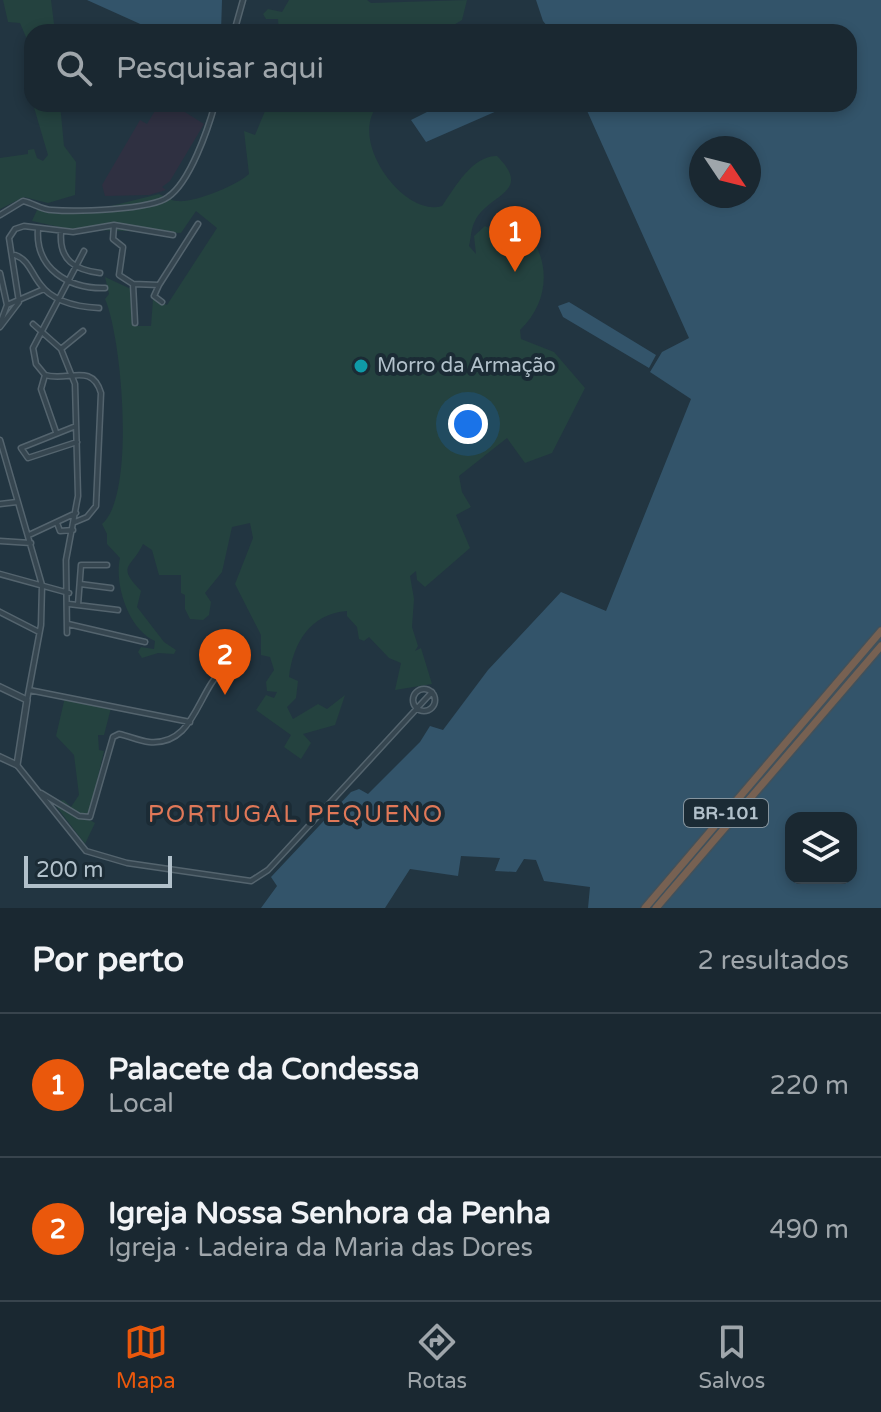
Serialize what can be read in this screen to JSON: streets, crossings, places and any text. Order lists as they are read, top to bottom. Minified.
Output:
{"streets":{"highway":["BR-101"]},"districts":["PORTUGAL PEQUENO"],"places":["Morro da Armação"],"scale_bar":"200 m","north":"bottom right","page":{"search":"Pesquisar aqui","pins":["1","2"],"scale":"200 m","heading":["Por perto","2 resultados"],"list":[{"mark":"1","name":"Palacete da Condessa","note":"Local","value":"220 m"},{"mark":"2","name":"Igreja Nossa Senhora da Penha","note":"Igreja · Ladeira da Maria das Dores","value":"490 m"}],"nav":["Mapa","Rotas","Salvos"]}}
